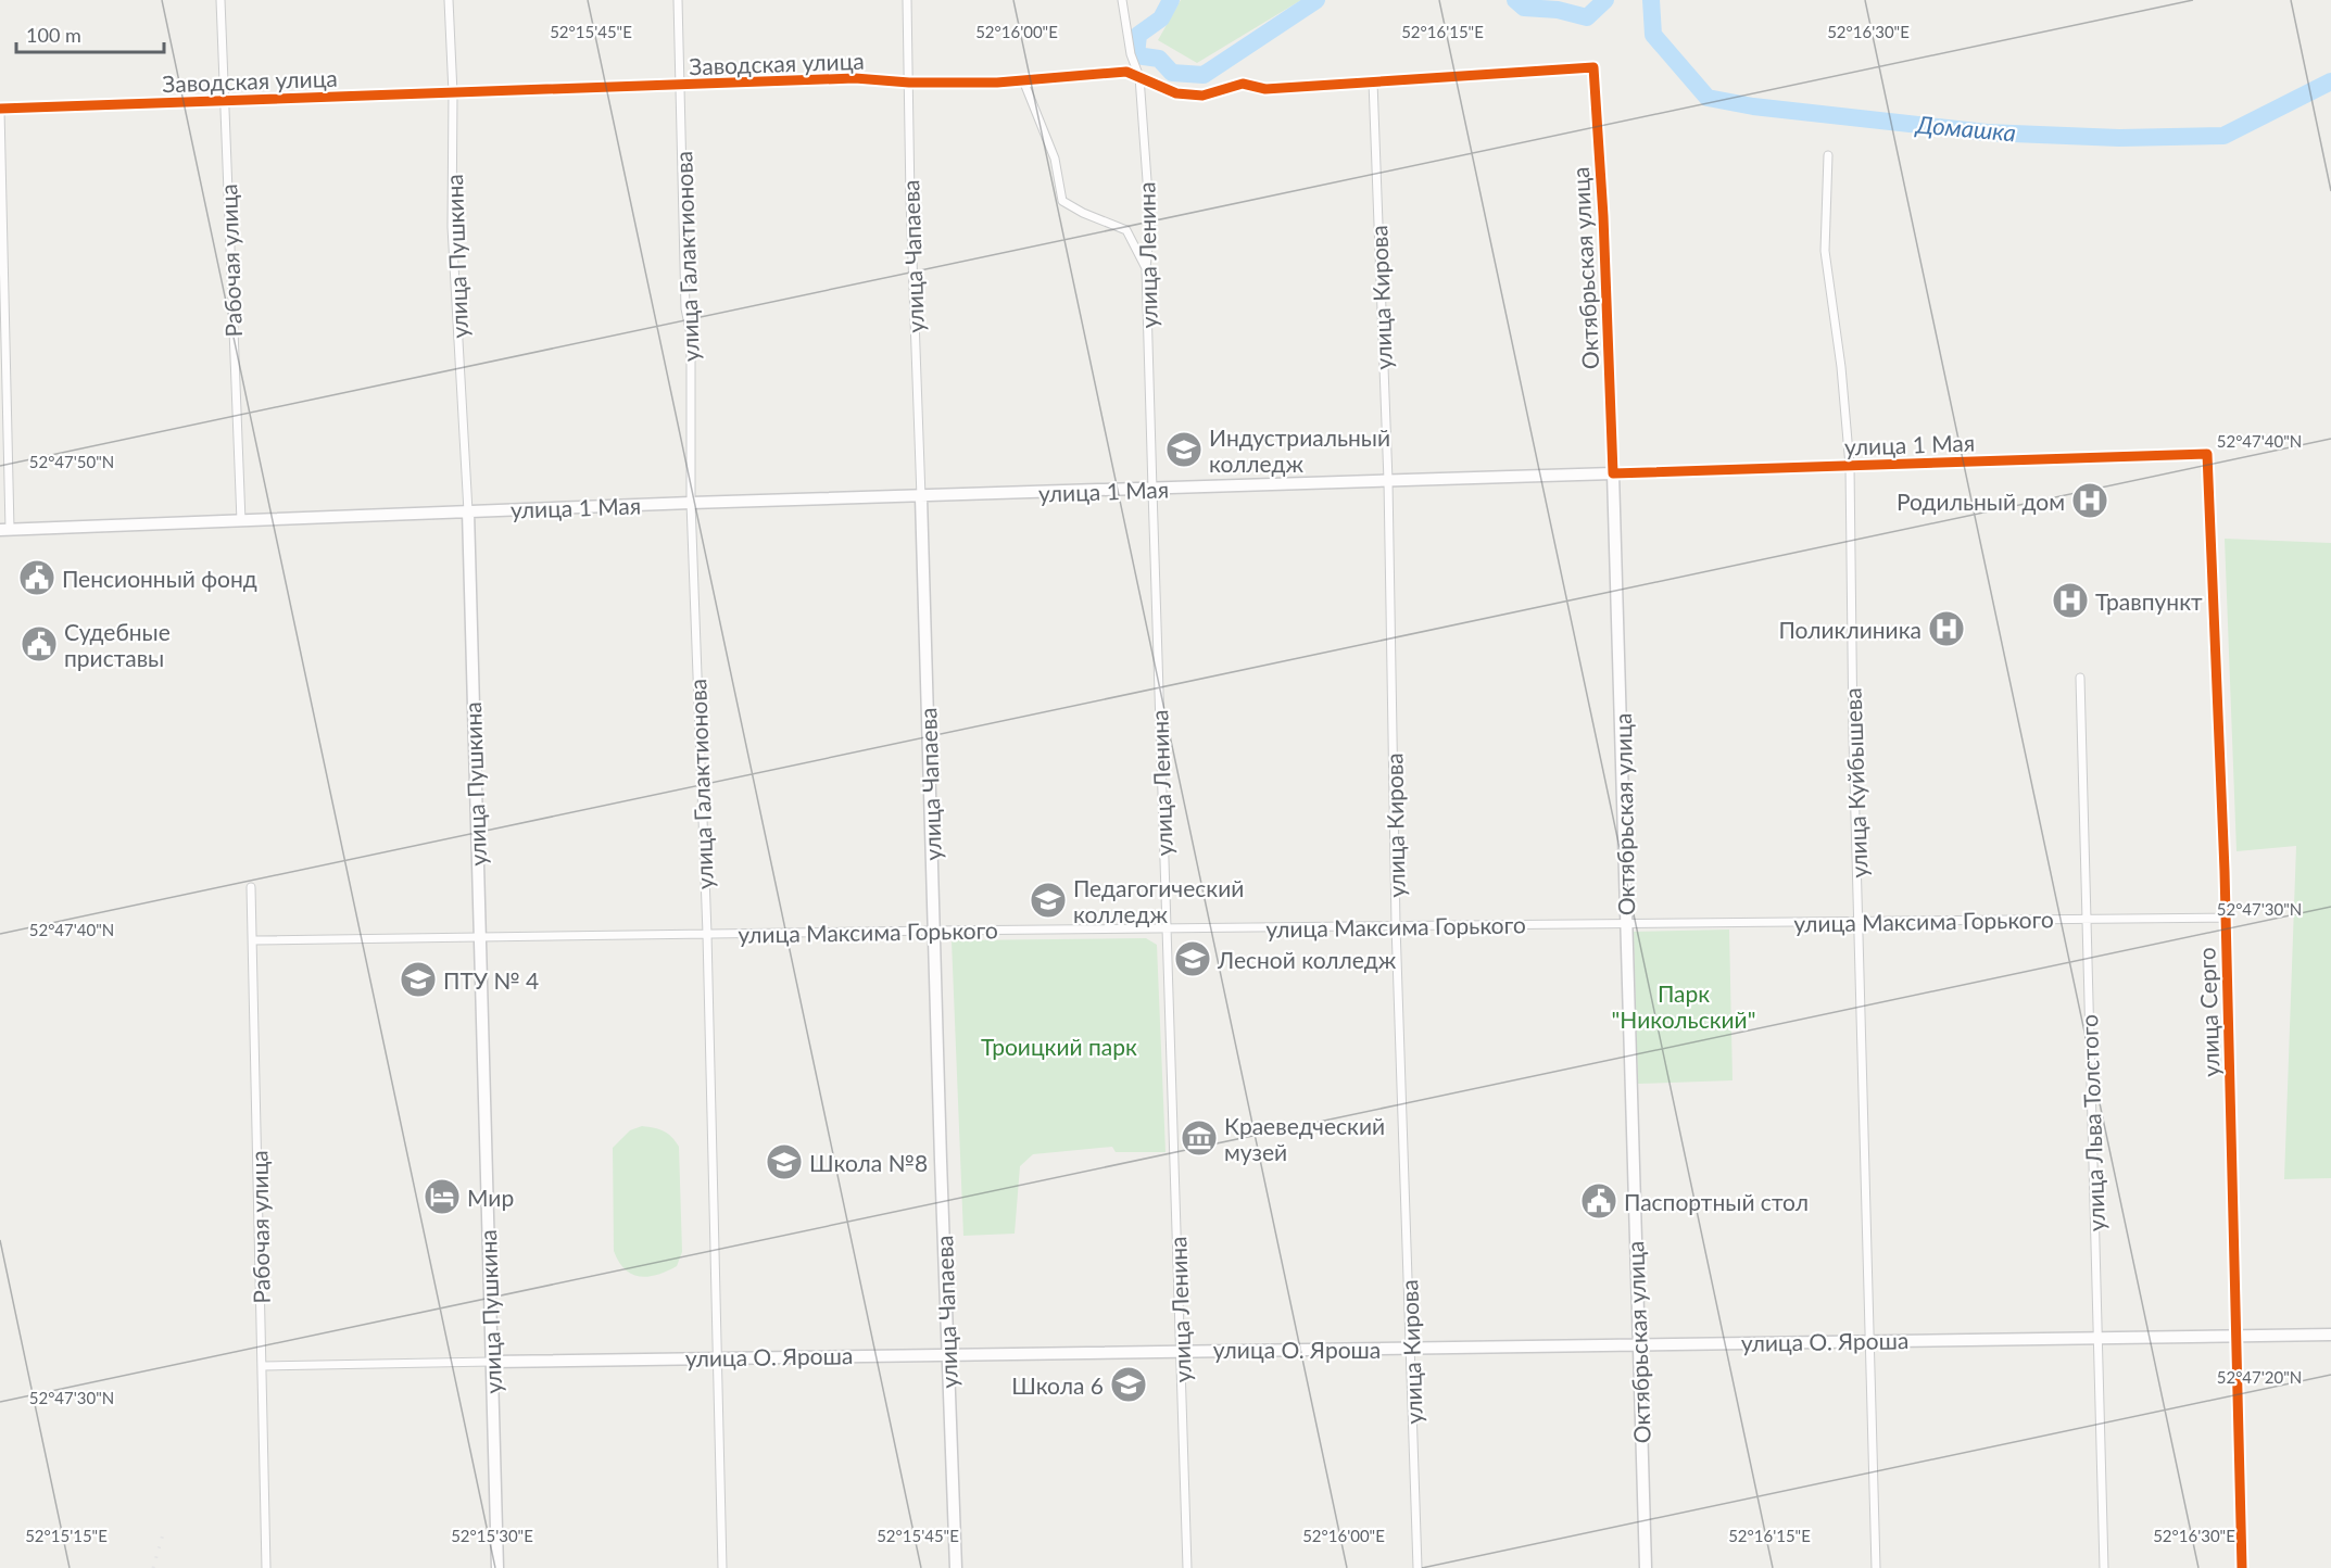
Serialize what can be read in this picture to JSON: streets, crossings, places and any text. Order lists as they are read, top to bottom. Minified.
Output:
{"streets":{"main road":["улица Пушкина","улица Чапаева","Октябрьская улица","улица 1 Мая","улица О. Яроша"],"street":["Заводская улица","улица Ленина","улица Галактионова","Рабочая улица","улица Кирова","улица Куйбышева","улица Максима Горького","улица Серго","улица Льва Толстого"]},"crossings":[["Заводская улица","улица Ленина"],["Заводская улица","улица Пушкина"],["Заводская улица","улица Галактионова"],["Заводская улица","улица Чапаева"],["Заводская улица","Рабочая улица"],["Заводская улица","Октябрьская улица"],["Заводская улица","улица Кирова"],["улица Ленина","улица 1 Мая"],["улица Ленина","улица Максима Горького"],["улица Ленина","улица О. Яроша"],["улица Пушкина","улица 1 Мая"],["улица Пушкина","улица Максима Горького"],["улица Пушкина","улица О. Яроша"],["улица Галактионова","улица 1 Мая"],["улица Галактионова","улица Максима Горького"],["улица Галактионова","улица О. Яроша"],["улица Чапаева","улица 1 Мая"],["улица Чапаева","улица Максима Горького"],["улица Чапаева","улица О. Яроша"],["Рабочая улица","улица 1 Мая"],["Рабочая улица","улица Максима Горького"],["Рабочая улица","улица О. Яроша"],["Октябрьская улица","улица 1 Мая"],["Октябрьская улица","улица Максима Горького"],["Октябрьская улица","улица О. Яроша"],["улица Кирова","улица 1 Мая"],["улица Кирова","улица Максима Горького"],["улица Кирова","улица О. Яроша"],["улица 1 Мая","улица Куйбышева"],["улица 1 Мая","улица Серго"],["улица Куйбышева","улица Максима Горького"],["улица Куйбышева","улица О. Яроша"],["улица Максима Горького","улица Серго"],["улица Максима Горького","улица Льва Толстого"],["улица Серго","улица О. Яроша"],["улица Льва Толстого","улица О. Яроша"]],"water":["Домашка"],"parks":["Парк \"Никольский\"","Троицкий парк"],"places":{"school or university":["Индустриальный колледж","Педагогический колледж","Лесной колледж","ПТУ № 4","Школа №8","Школа 6"],"hospital":["Родильный дом","Травпункт","Поликлиника"],"public building":["Пенсионный фонд","Судебные приставы","Паспортный стол"],"museum":["Краеведческий музей"],"hotel":["Мир"]},"scale_bar":"100 m","coordinates":["52°15'45\"E","52°16'00\"E","52°16'15\"E","52°16'30\"E","52°47'40\"N","52°47'50\"N","52°47'30\"N","52°47'20\"N","52°15'15\"E","52°15'30\"E"]}
